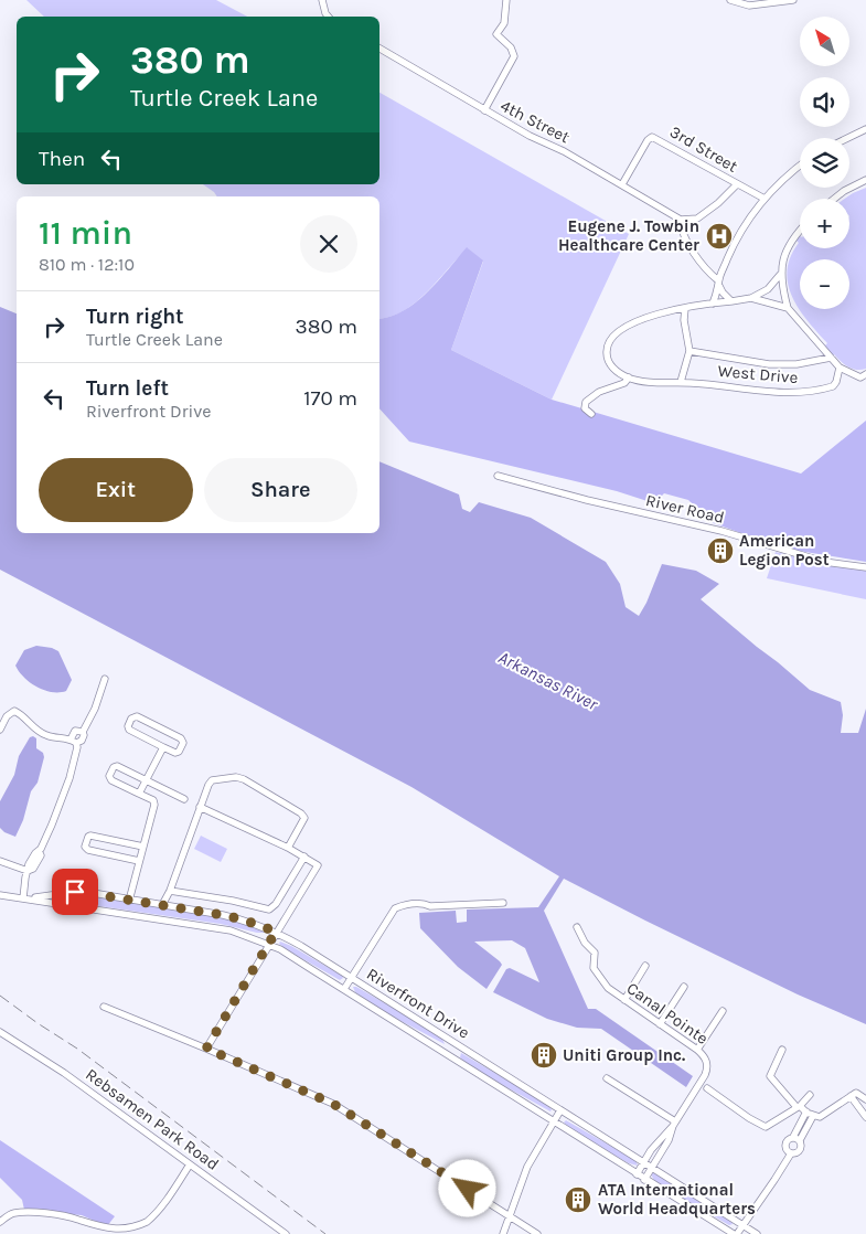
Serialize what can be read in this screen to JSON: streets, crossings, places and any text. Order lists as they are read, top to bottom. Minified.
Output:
{"streets":{"street":["4th Street","3rd Street","West Drive","River Road","Riverfront Drive","Canal Pointe","Rebsamen Park Road"]},"crossings":[["4th Street","3rd Street"],["Riverfront Drive","Canal Pointe"]],"water":["Arkansas River"],"places":{"hospital":["Eugene J. Towbin Healthcare Center"],"building":["American Legion Post","Uniti Group Inc.","ATA International World Headquarters"]},"north":"top left","page":{"map_buttons":["+","−"],"turn":["380 m","Turtle Creek Lane"],"then":"Then","heading":["11 min","810 m · 12:10"],"list":[{"name":"Turn right","note":"Turtle Creek Lane","value":"380 m"},{"name":"Turn left","note":"Riverfront Drive","value":"170 m"}],"buttons":["Exit","Share"]}}
